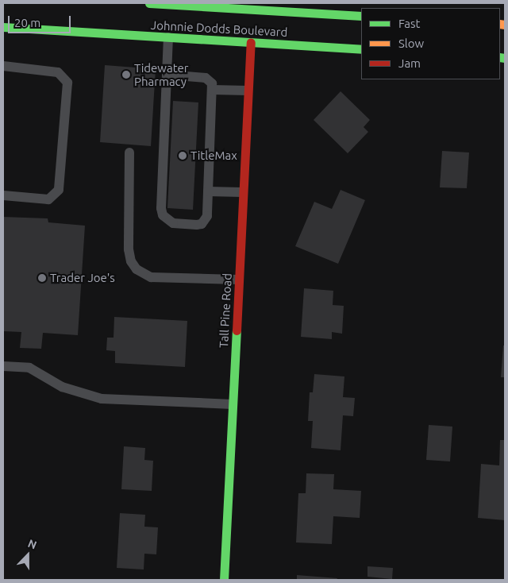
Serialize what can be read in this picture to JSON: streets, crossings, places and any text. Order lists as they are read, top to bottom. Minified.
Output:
{"streets":{"main road":["Johnnie Dodds Boulevard","Tall Pine Road"]},"crossings":[["Johnnie Dodds Boulevard","Tall Pine Road"]],"places":["Tidewater Pharmacy","TitleMax","Trader Joe's"],"legend":["Fast","Slow","Jam"],"scale_bar":"20 m","north":"top"}
